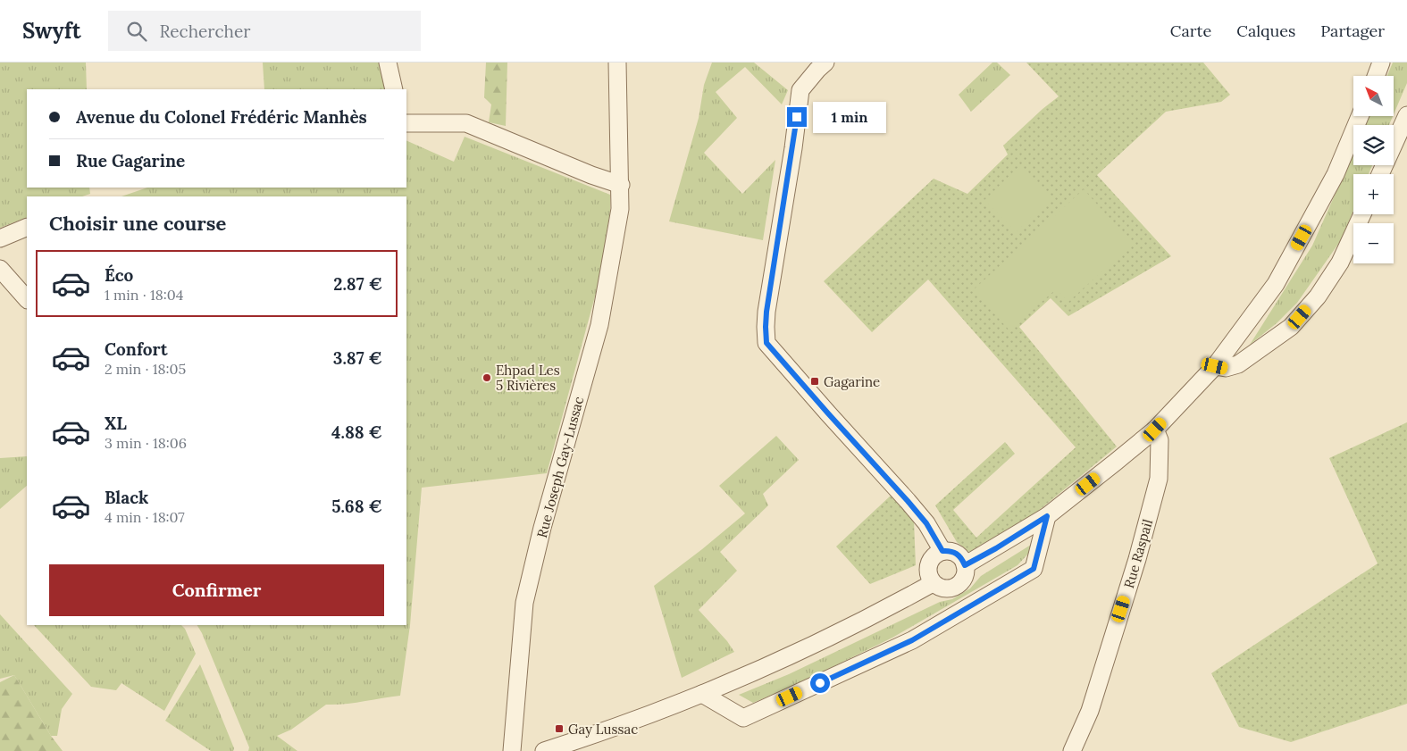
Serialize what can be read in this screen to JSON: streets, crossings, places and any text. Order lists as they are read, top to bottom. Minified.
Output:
{"streets":{"street":["Rue Joseph Gay-Lussac","Rue Raspail"]},"places":{"other":["Ehpad Les 5 Rivières"],"transit":["Gagarine","Gay Lussac"]},"north":"top left","page":{"header":"Swyft","search":"Rechercher","nav":["Carte","Calques","Partager"],"map_buttons":["+","−"],"banner":["Avenue du Colonel Frédéric Manhès","Rue Gagarine"],"bubble":"1 min","heading":"Choisir une course","list":[{"name":"Éco","note":"1 min · 18:04","value":"2.87 €"},{"name":"Confort","note":"2 min · 18:05","value":"3.87 €"},{"name":"XL","note":"3 min · 18:06","value":"4.88 €"},{"name":"Black","note":"4 min · 18:07","value":"5.68 €"}],"buttons":"Confirmer"}}
